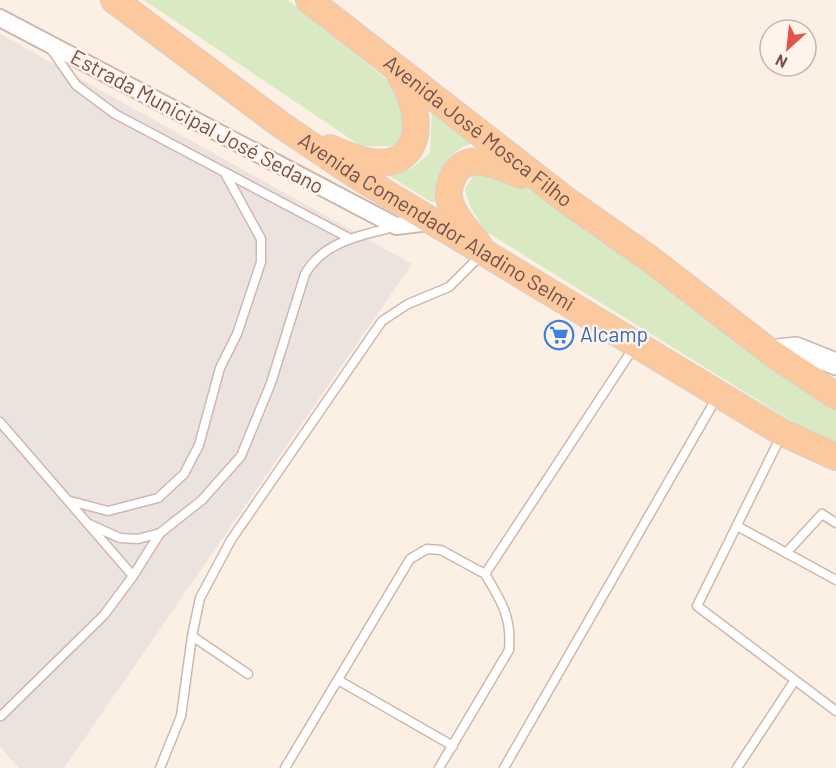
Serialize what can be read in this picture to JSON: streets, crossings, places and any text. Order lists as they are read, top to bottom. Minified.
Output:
{"streets":{"main road":["Avenida José Mosca Filho","Avenida Comendador Aladino Selmi"],"street":["Estrada Municipal José Sedano"]},"places":{"supermarket":["Alcamp"]},"north":"bottom left"}
